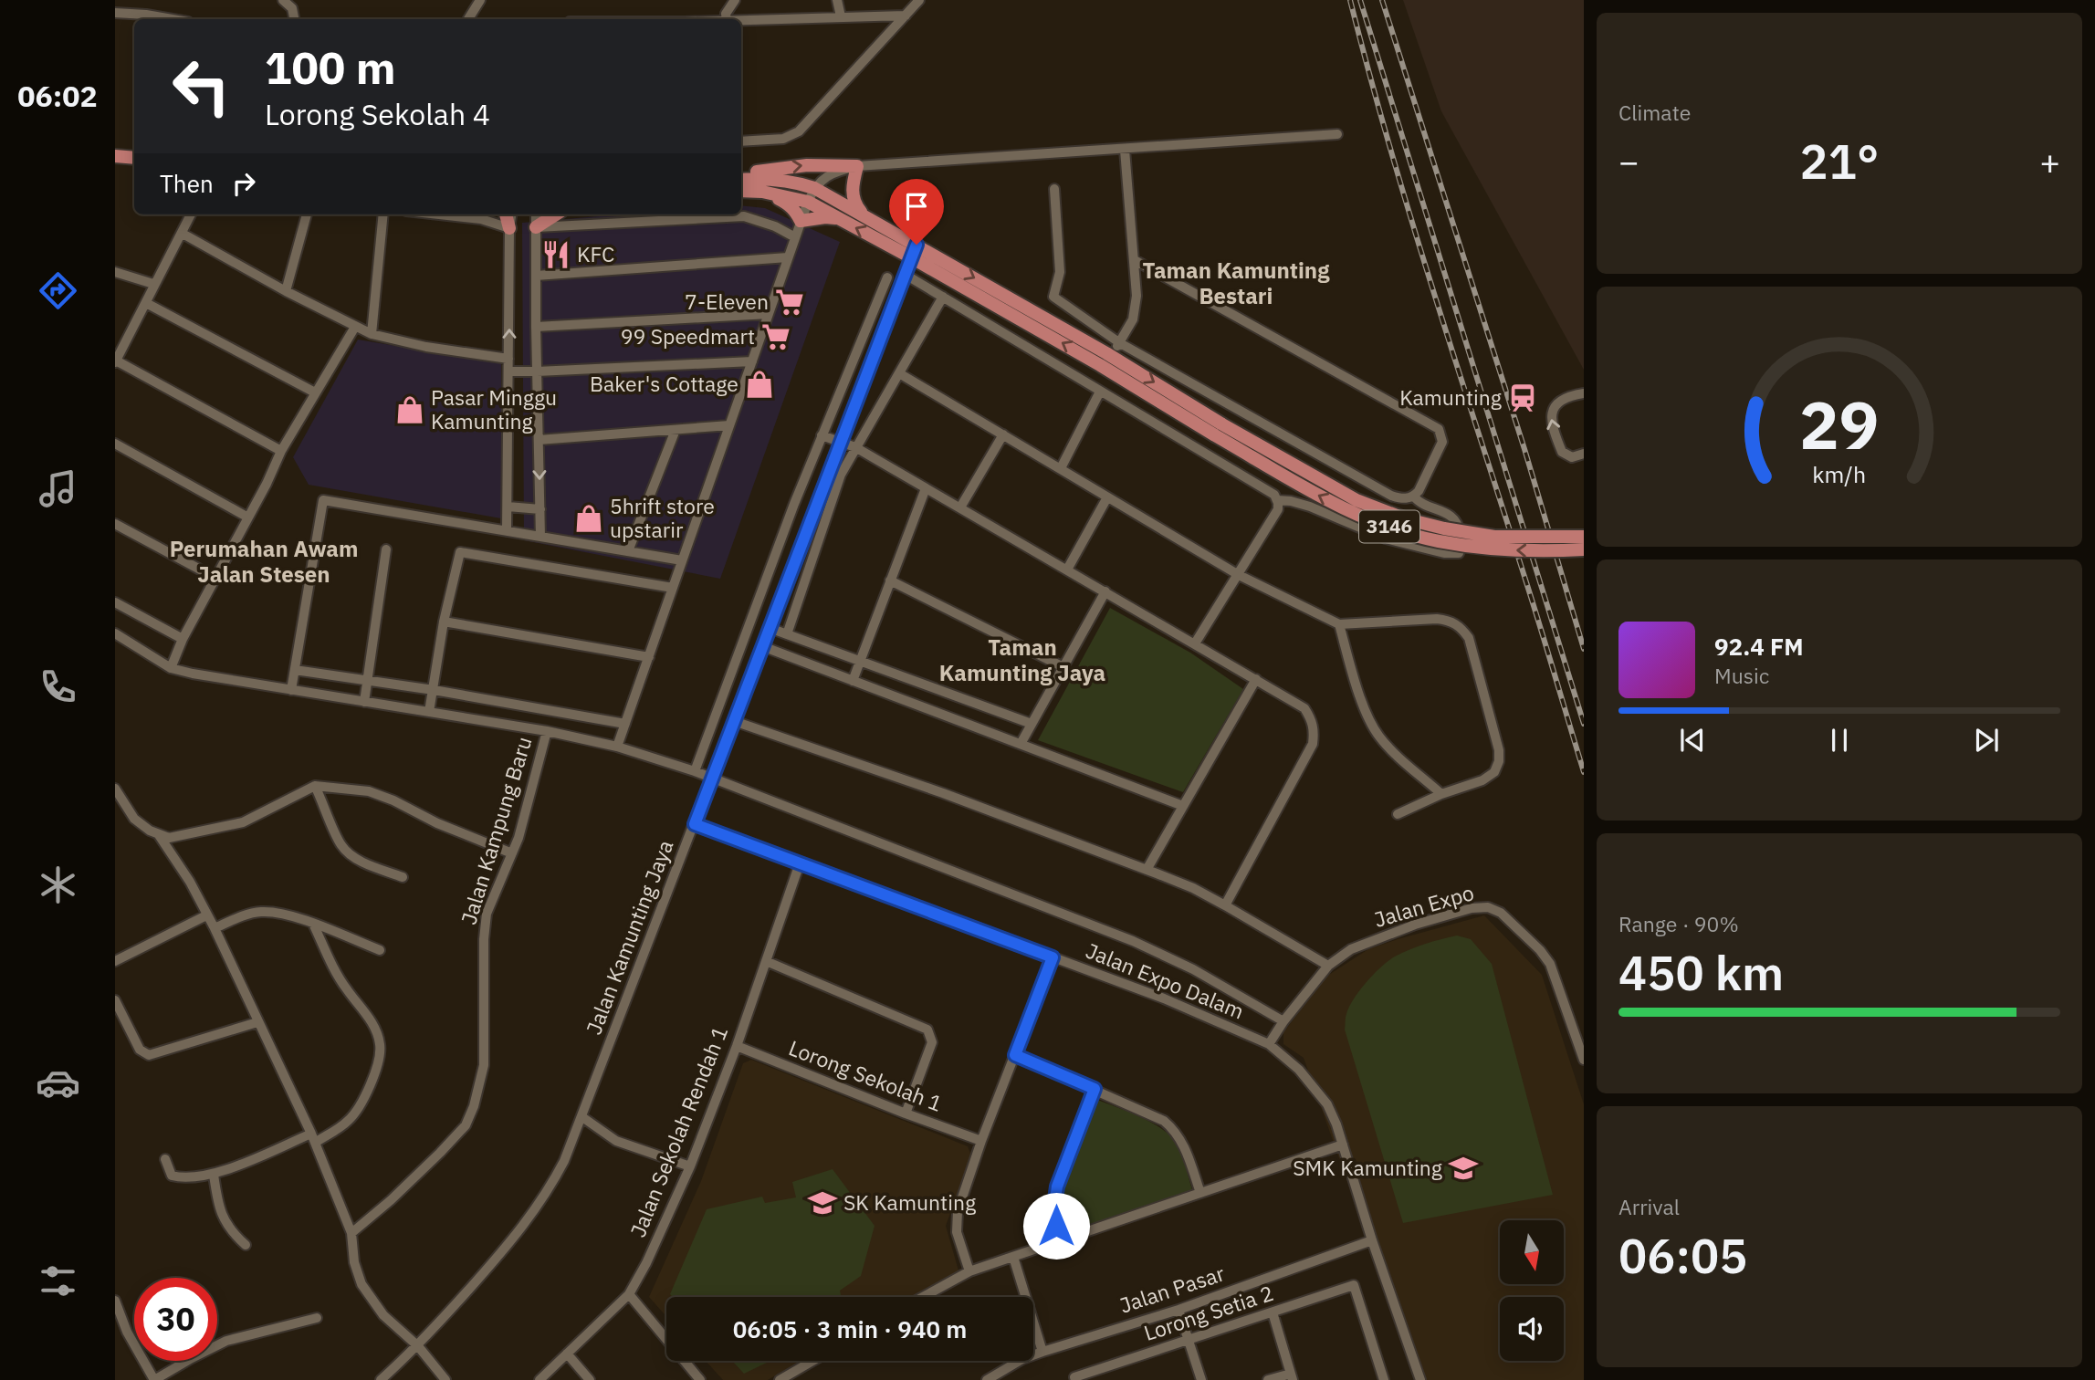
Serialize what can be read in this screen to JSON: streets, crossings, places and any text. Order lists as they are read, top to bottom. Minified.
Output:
{"streets":{"main road":["3146"],"street":["Jalan Kampung Baru","Jalan Expo","Jalan Kamunting Jaya","Jalan Expo Dalam","Lorong Sekolah 1","Jalan Sekolah Rendah 1","Jalan Pasar","Lorong Setia 2"]},"crossings":[["3146","Jalan Kamunting Jaya"],["Jalan Expo","Jalan Expo Dalam"],["Jalan Kamunting Jaya","Jalan Expo Dalam"],["Jalan Expo Dalam","Jalan Sekolah Rendah 1"],["Jalan Expo Dalam","Jalan Pasar"],["Lorong Sekolah 1","Jalan Sekolah Rendah 1"]],"districts":["Taman Kamunting Bestari","Perumahan Awam Jalan Stesen","Taman Kamunting Jaya"],"places":{"restaurant":["KFC"],"supermarket":["7-Eleven","99 Speedmart"],"shop":["Baker's Cottage","Pasar Minggu Kamunting","5hrift store upstarir"],"station":["Kamunting"],"school or university":["SMK Kamunting","SK Kamunting"]},"north":"bottom","page":{"tabs":"06:02","tile":["Climate",["Range · 90%","450 km"],["Arrival","06:05"]],"turn":["100 m","Lorong Sekolah 4"],"heat":["−","21°","+"],"then":"Then","song":["92.4 FM","Music"],"limit":"30","trip":"06:05 · 3 min · 940 m","gauge":["29","km/h"]}}
